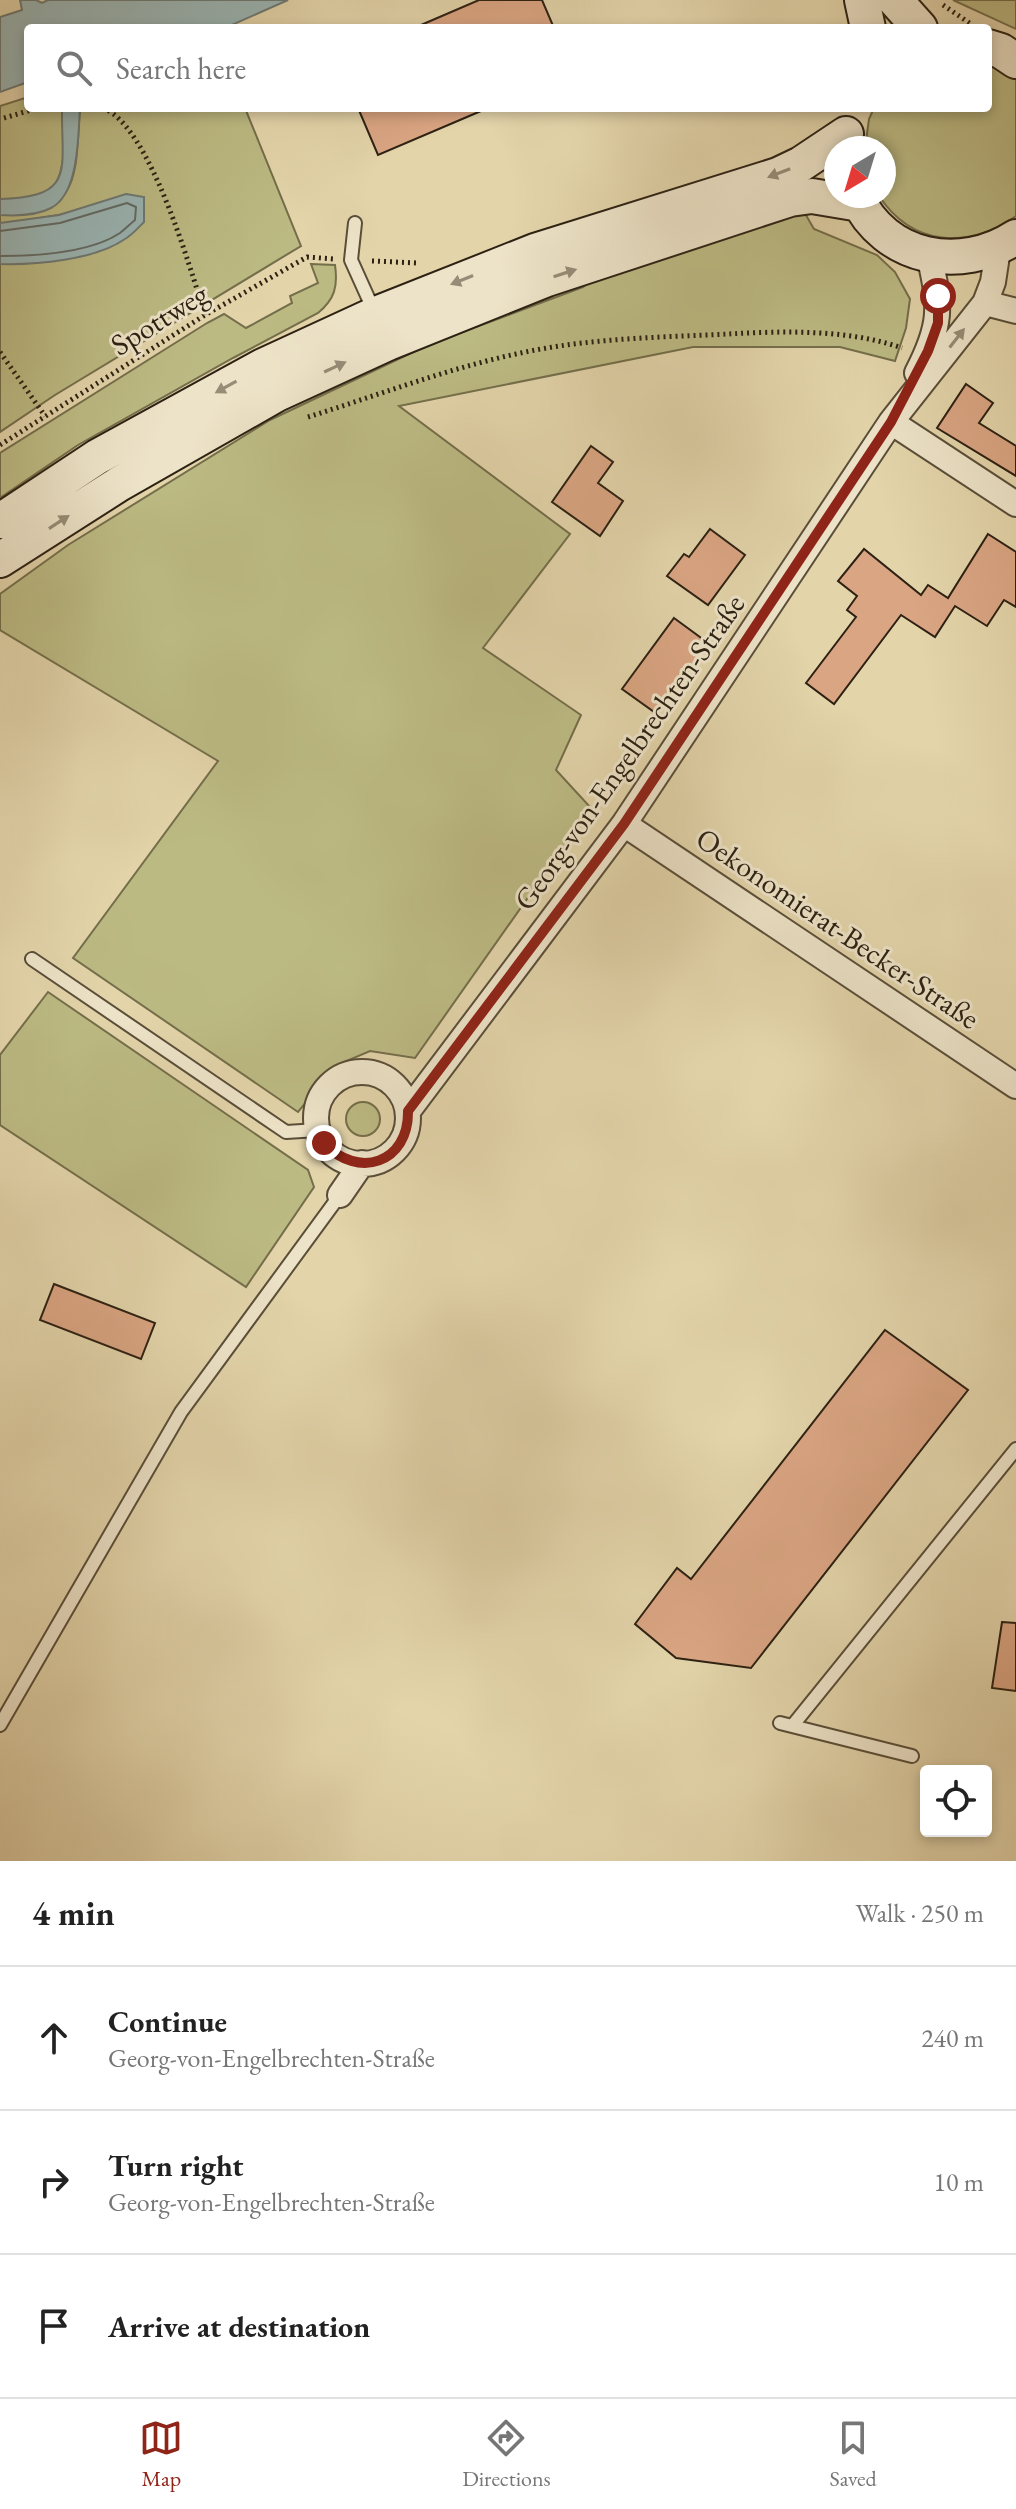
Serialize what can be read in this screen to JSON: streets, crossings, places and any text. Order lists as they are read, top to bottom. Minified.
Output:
{"streets":{"street":["Georg-von-Engelbrechten-Straße","Oekonomierat-Becker-Straße"],"path":["Spottweg"]},"crossings":[["Georg-von-Engelbrechten-Straße","Oekonomierat-Becker-Straße"]],"north":"bottom left","page":{"search":"Search here","heading":["4 min","Walk · 250 m"],"list":[["Continue","Georg-von-Engelbrechten-Straße","240 m"],["Turn right","Georg-von-Engelbrechten-Straße","10 m"],"Arrive at destination"],"nav":["Map","Directions","Saved"]}}
